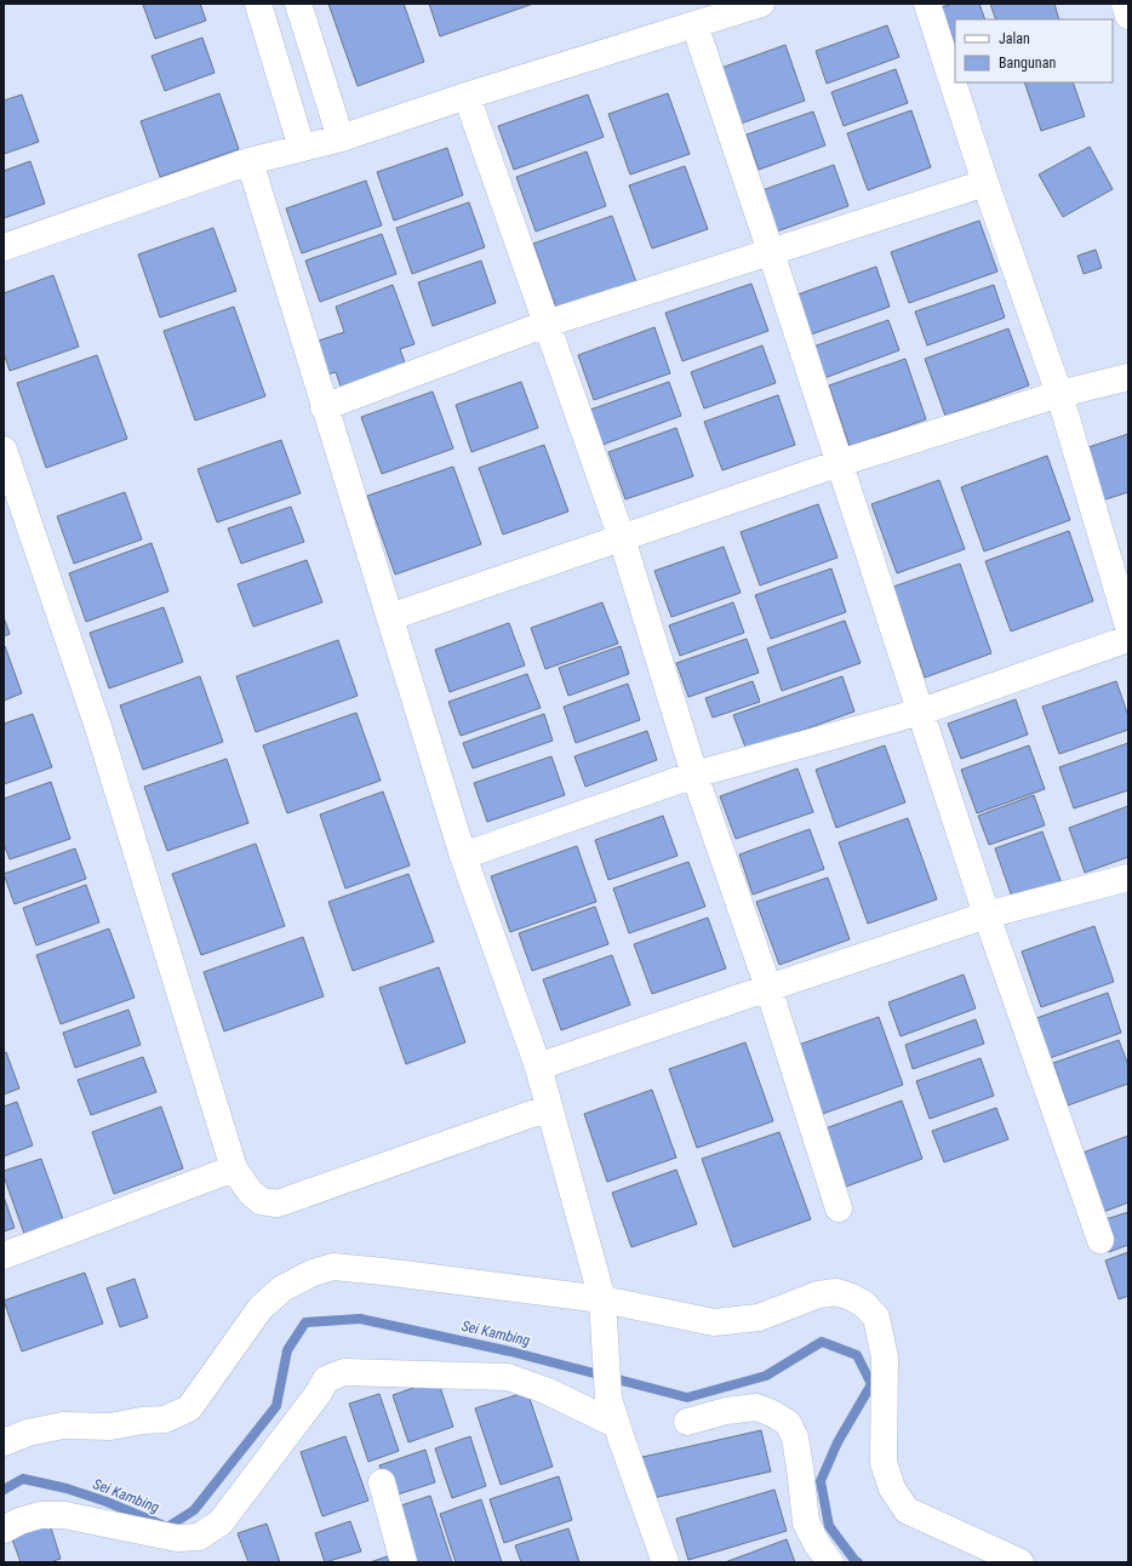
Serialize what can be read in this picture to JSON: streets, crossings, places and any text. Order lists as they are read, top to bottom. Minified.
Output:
{"water":["Sei Kambing"],"legend":["Jalan","Bangunan"]}
